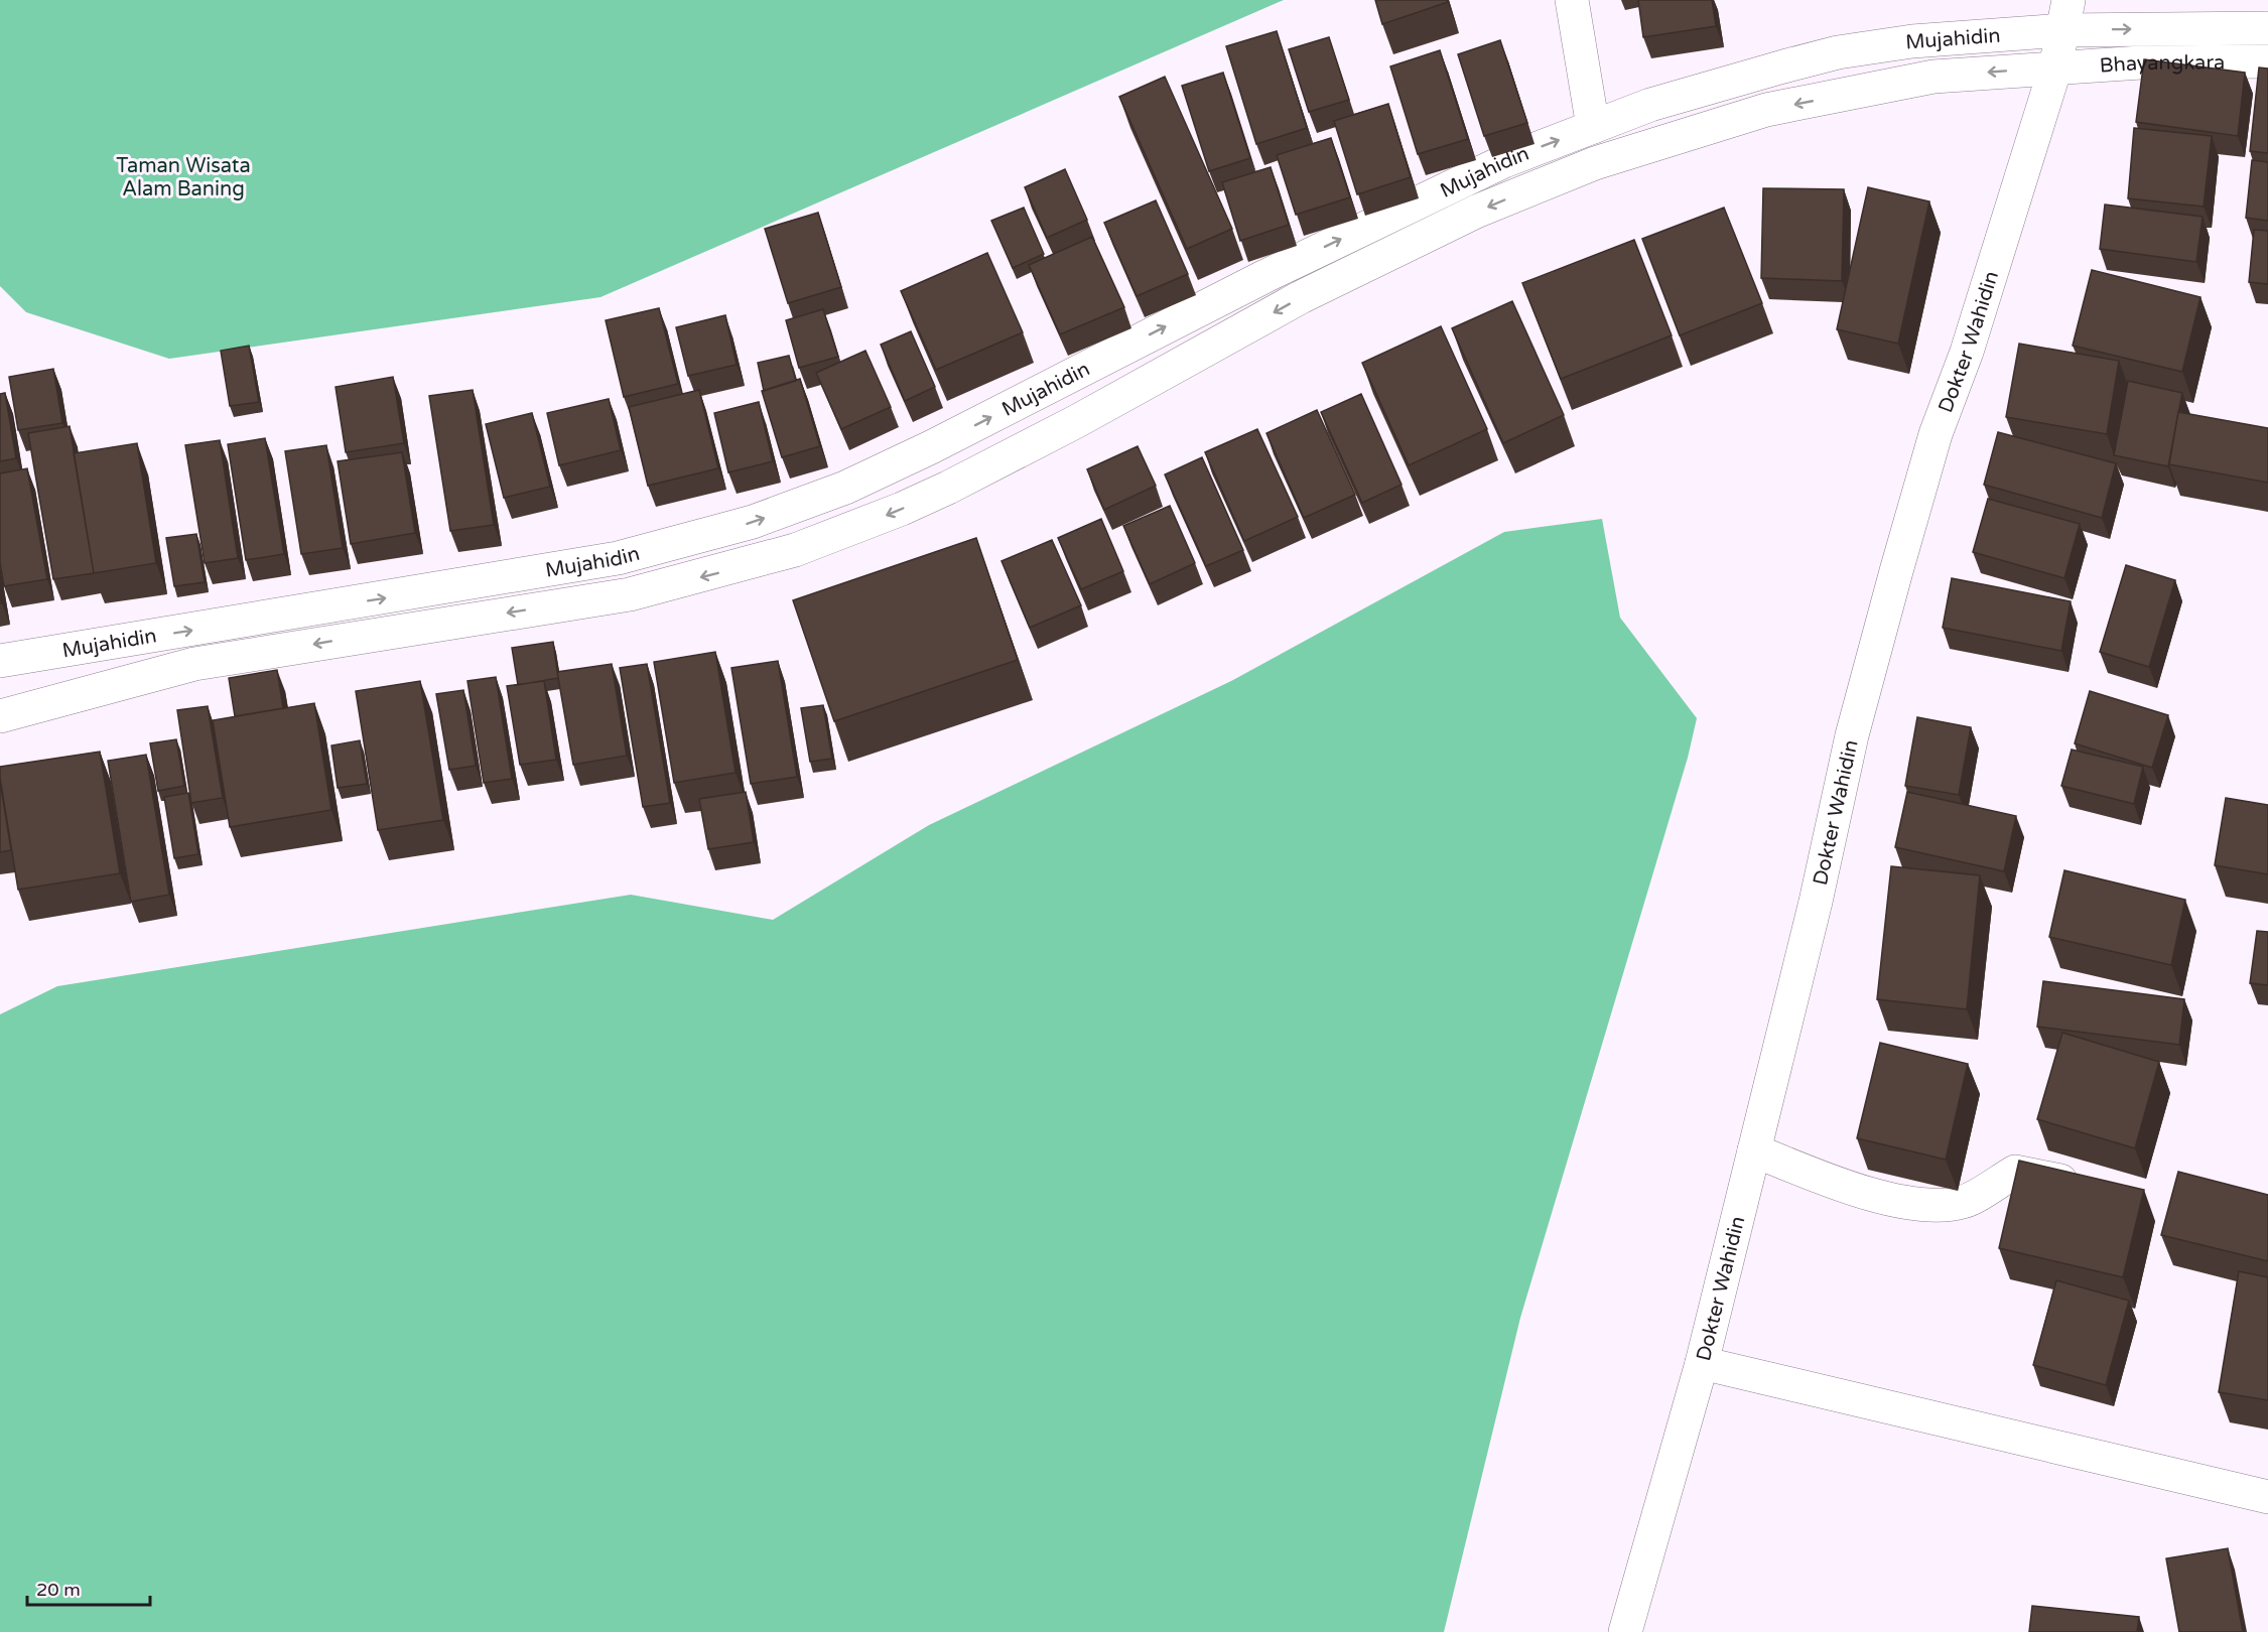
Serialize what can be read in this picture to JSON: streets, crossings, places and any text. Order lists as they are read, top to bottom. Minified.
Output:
{"streets":{"main road":["Mujahidin","Bhayangkara","Dokter Wahidin"]},"crossings":[["Mujahidin","Bhayangkara"],["Mujahidin","Dokter Wahidin"],["Bhayangkara","Dokter Wahidin"]],"parks":["Taman Wisata Alam Baning"],"scale_bar":"20 m"}
